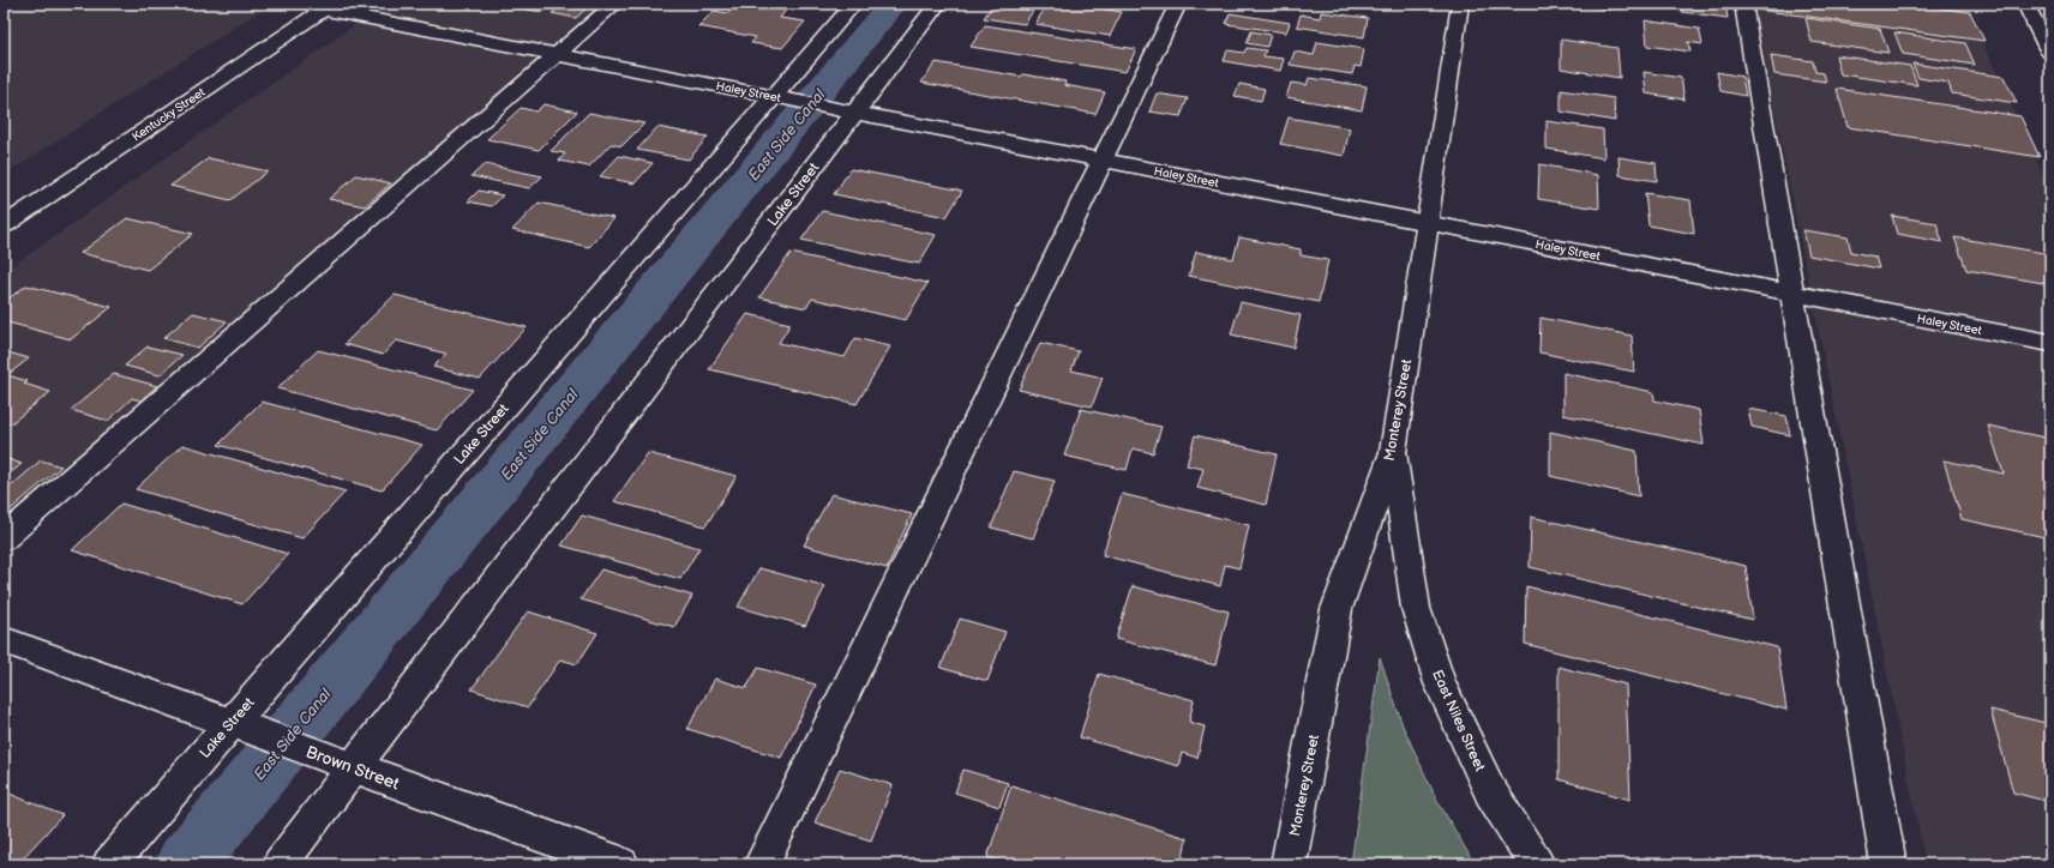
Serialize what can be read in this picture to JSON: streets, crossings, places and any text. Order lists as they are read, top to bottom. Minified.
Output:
{"streets":{"street":["Haley Street","Kentucky Street","Lake Street","Monterey Street","East Niles Street","Brown Street"]},"crossings":[["Haley Street","Kentucky Street"],["Haley Street","Lake Street"],["Haley Street","Monterey Street"],["Lake Street","Brown Street"],["Monterey Street","East Niles Street"]],"water":["East Side Canal"]}
